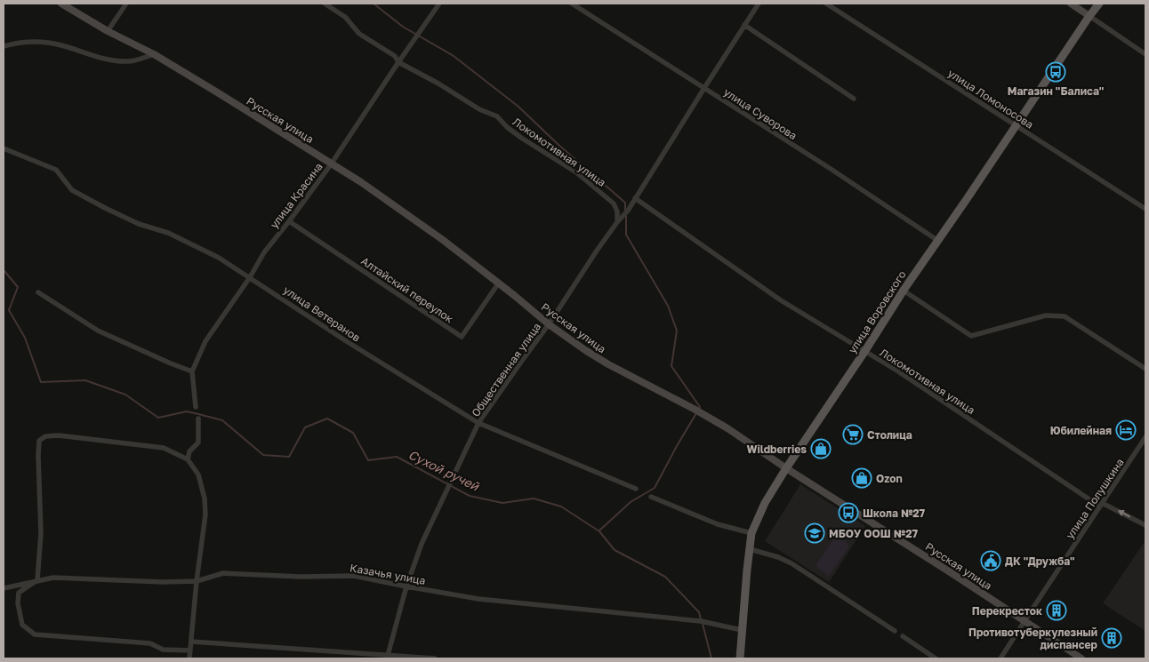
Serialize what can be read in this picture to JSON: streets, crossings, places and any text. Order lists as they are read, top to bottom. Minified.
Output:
{"streets":{"main road":["улица Воровского"],"street":["улица Ломоносова","улица Суворова","Русская улица","Локомотивная улица","улица Красина","Алтайский переулок","улица Ветеранов","Общественная улица","улица Полушкина","Казачья улица"]},"crossings":[["улица Ломоносова","улица Воровского"],["улица Суворова","улица Воровского"],["улица Суворова","Общественная улица"],["Русская улица","улица Красина"],["Русская улица","Алтайский переулок"],["Русская улица","улица Воровского"],["Русская улица","Общественная улица"],["Русская улица","улица Полушкина"],["Локомотивная улица","улица Красина"],["Локомотивная улица","улица Воровского"],["Локомотивная улица","Общественная улица"],["Локомотивная улица","улица Полушкина"],["улица Красина","Алтайский переулок"],["улица Красина","улица Ветеранов"],["улица Воровского","Казачья улица"],["улица Ветеранов","Общественная улица"],["Общественная улица","Казачья улица"]],"water":["Сухой ручей"],"places":{"bus stop":["Магазин \"Балиса\"","Школа №27"],"hotel":["Юбилейная"],"supermarket":["Столица"],"shop":["Wildberries","Ozon"],"school or university":["МБОУ ООШ №27"],"public building":["ДК \"Дружба\""],"building":["Перекресток","Противотуберкулезный диспансер"]}}
